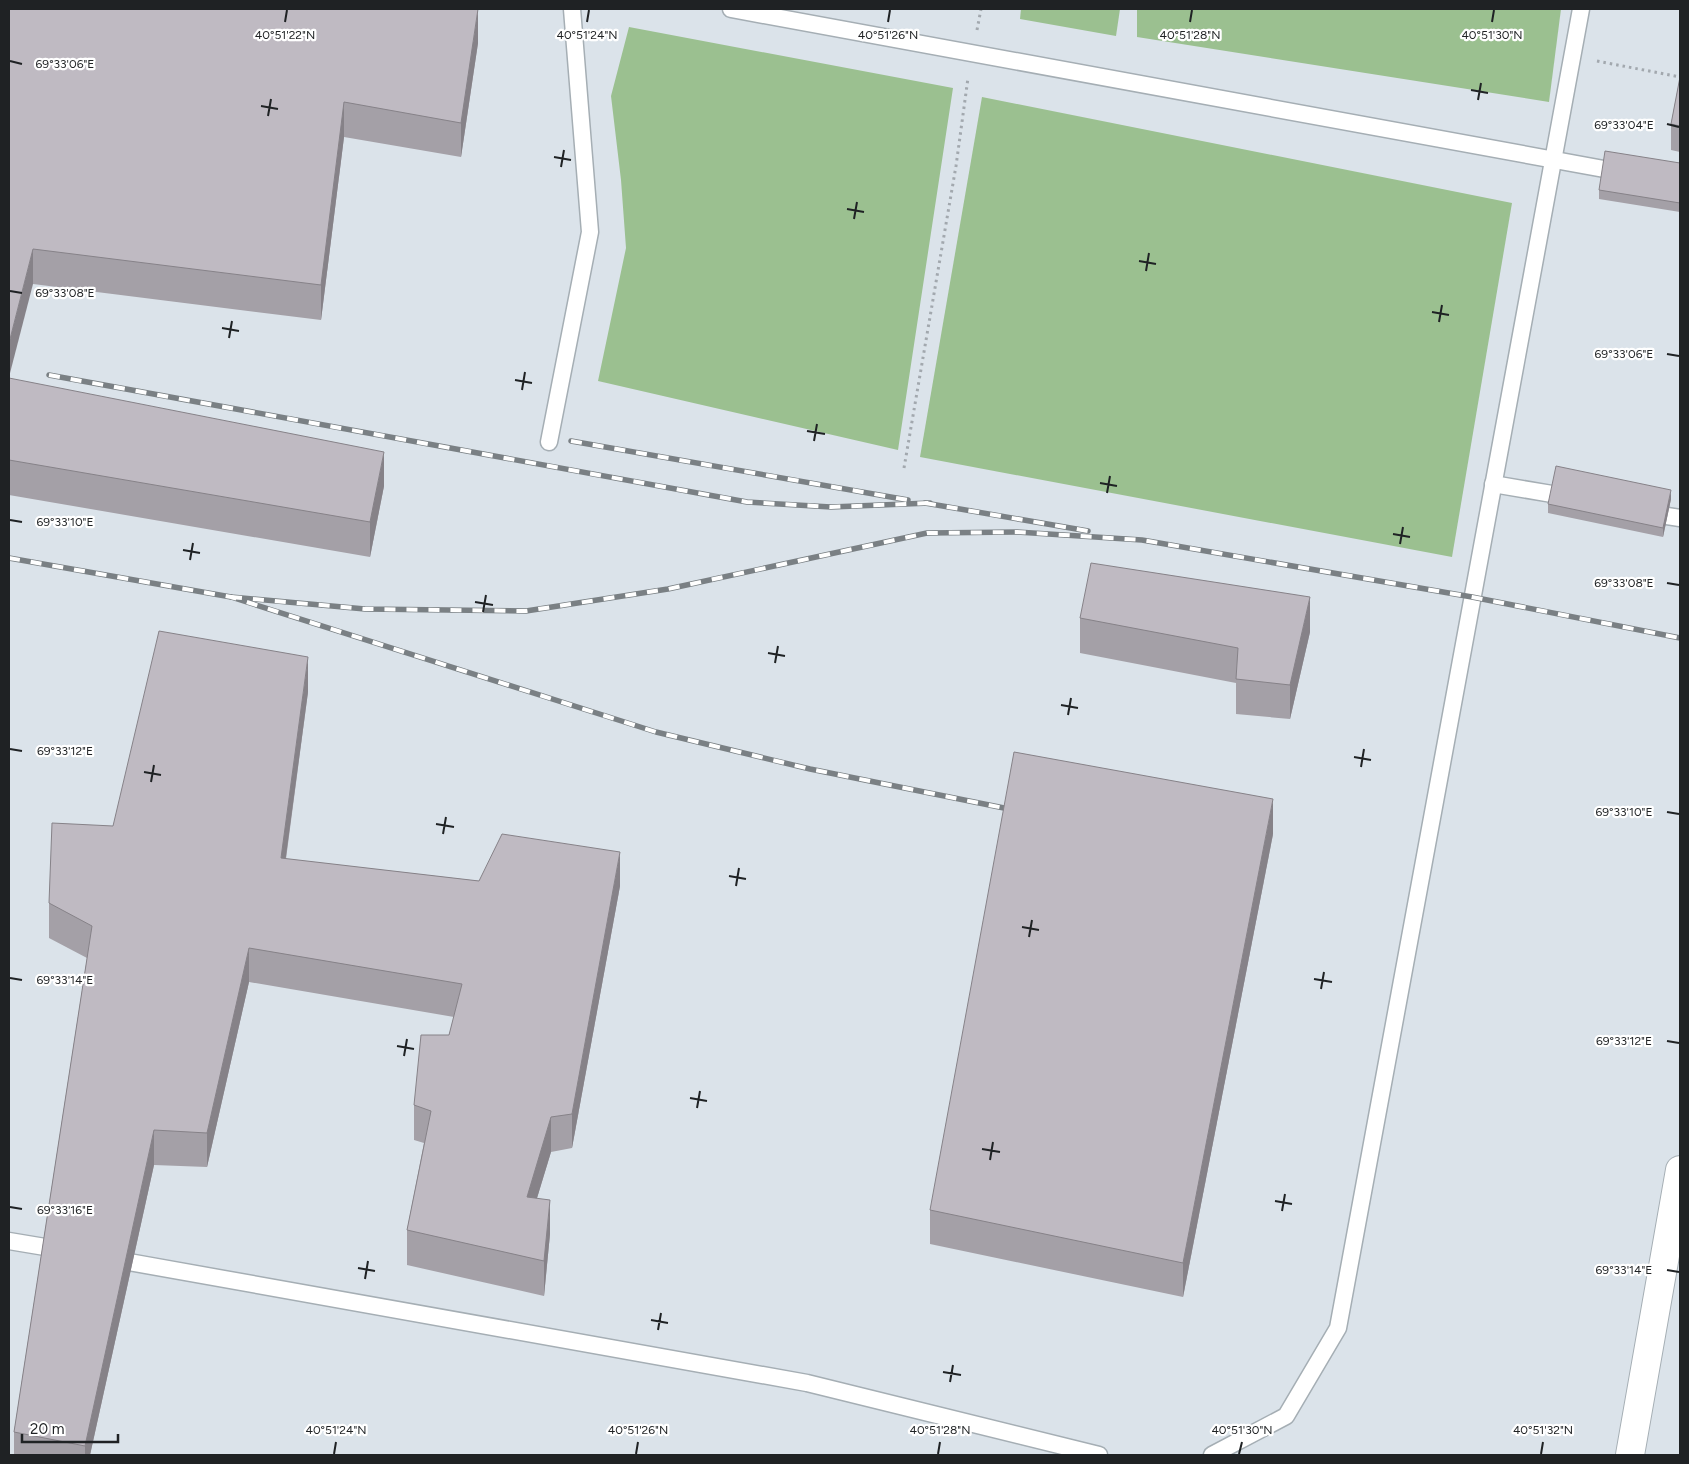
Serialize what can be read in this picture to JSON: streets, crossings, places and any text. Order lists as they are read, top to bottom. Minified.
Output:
{"scale_bar":"20 m","coordinates":["40°51'22\"N","40°51'24\"N","40°51'26\"N","40°51'28\"N","40°51'30\"N","69°33'06\"E","69°33'04\"E","69°33'08\"E","69°33'10\"E","69°33'12\"E","69°33'14\"E","69°33'16\"E","40°51'32\"N"]}
